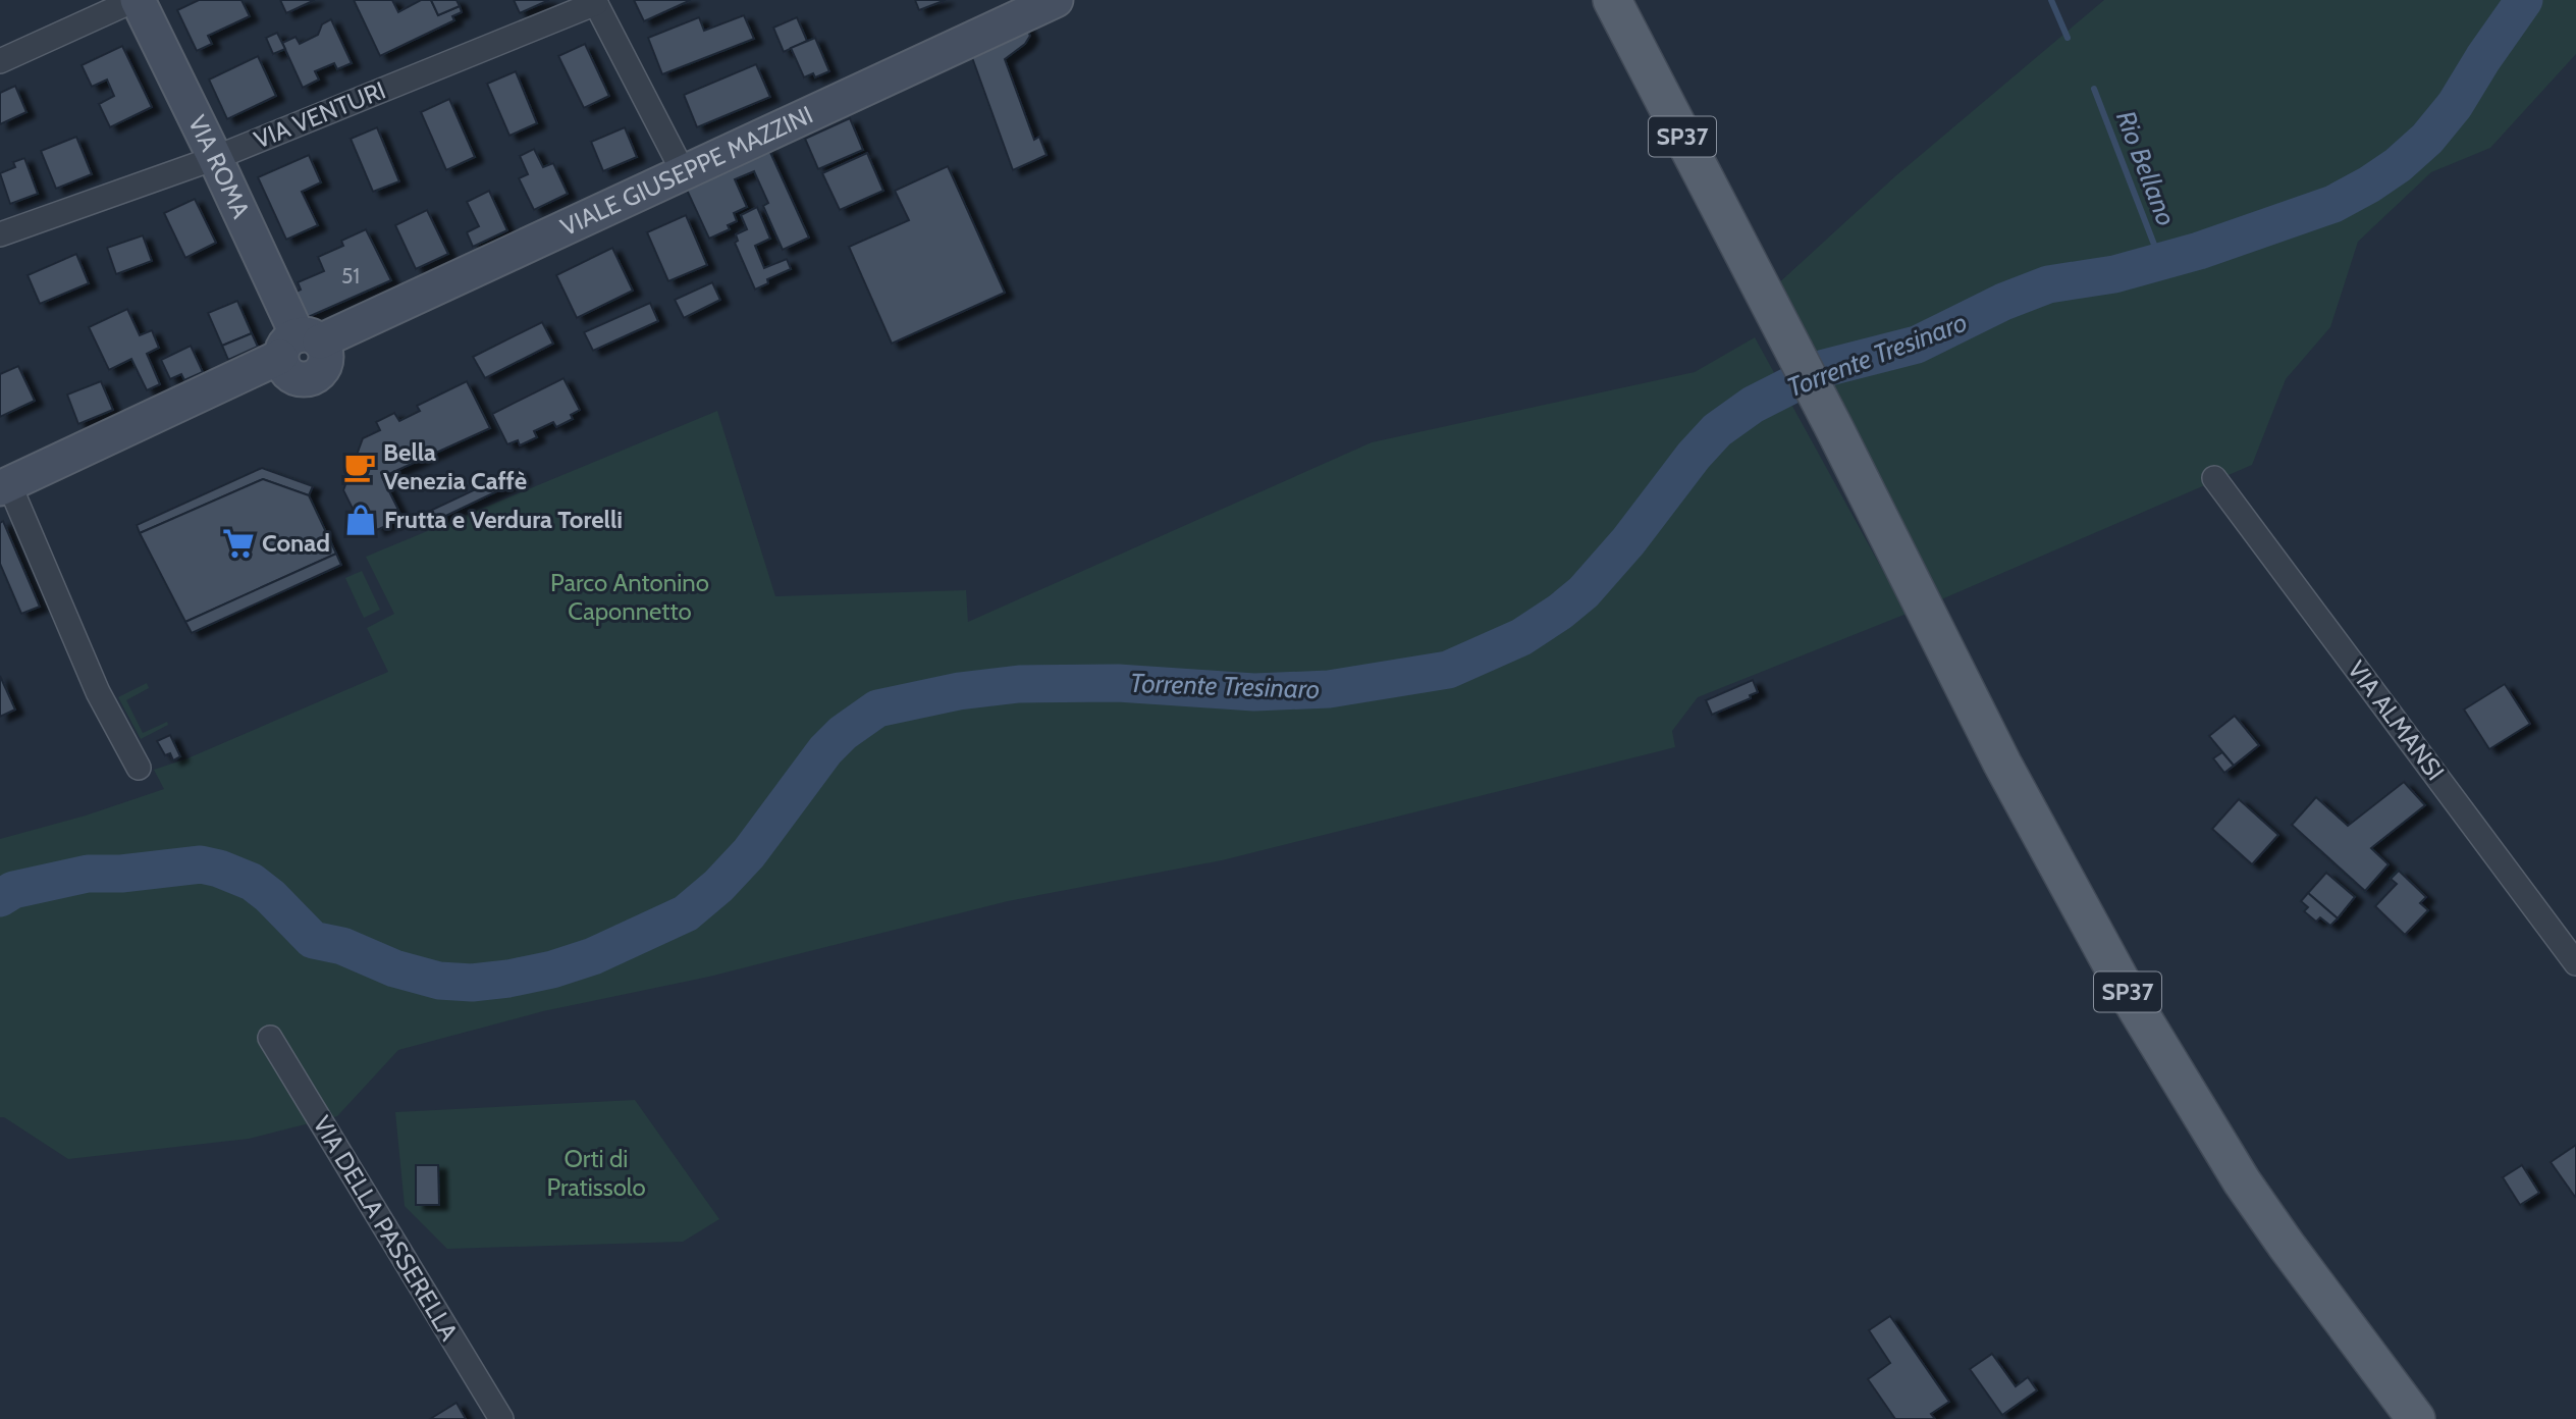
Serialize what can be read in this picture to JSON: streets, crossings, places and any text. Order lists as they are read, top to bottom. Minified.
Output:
{"streets":{"main road":["SP37"],"street":["VIA VENTURI","VIA ROMA","VIALE GIUSEPPE MAZZINI","VIA ALMANSI","VIA DELLA PASSERELLA"]},"crossings":[["VIA VENTURI","VIA ROMA"],["VIA ROMA","VIALE GIUSEPPE MAZZINI"]],"water":["Rio Bellano","Torrente Tresinaro"],"parks":["Parco Antonino Caponnetto","Orti di Pratissolo"],"places":{"cafe":["Bella Venezia Caffè"],"shop":["Frutta e Verdura Torelli"],"supermarket":["Conad"]},"house_numbers":["51"]}
